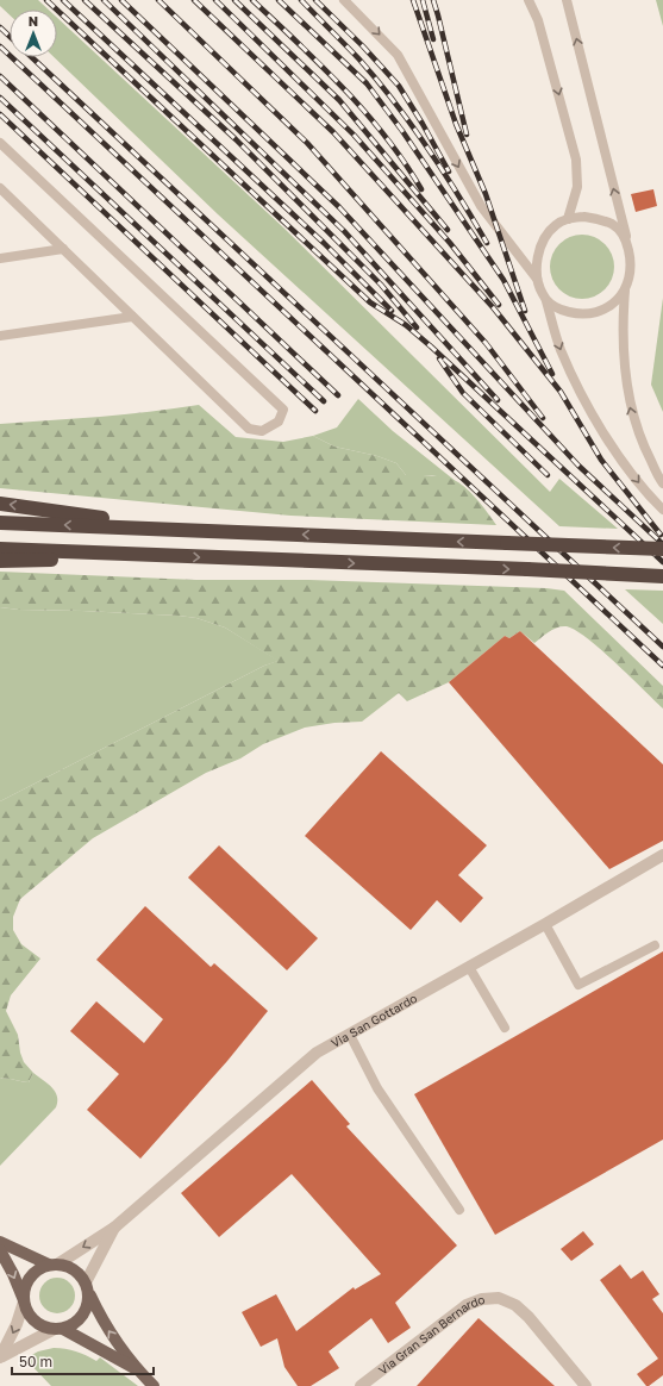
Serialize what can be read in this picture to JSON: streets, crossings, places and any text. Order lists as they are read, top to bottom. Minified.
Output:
{"streets":{"street":["Via San Gottardo","Via Gran San Bernardo"]},"scale_bar":"50 m","north":"top"}
